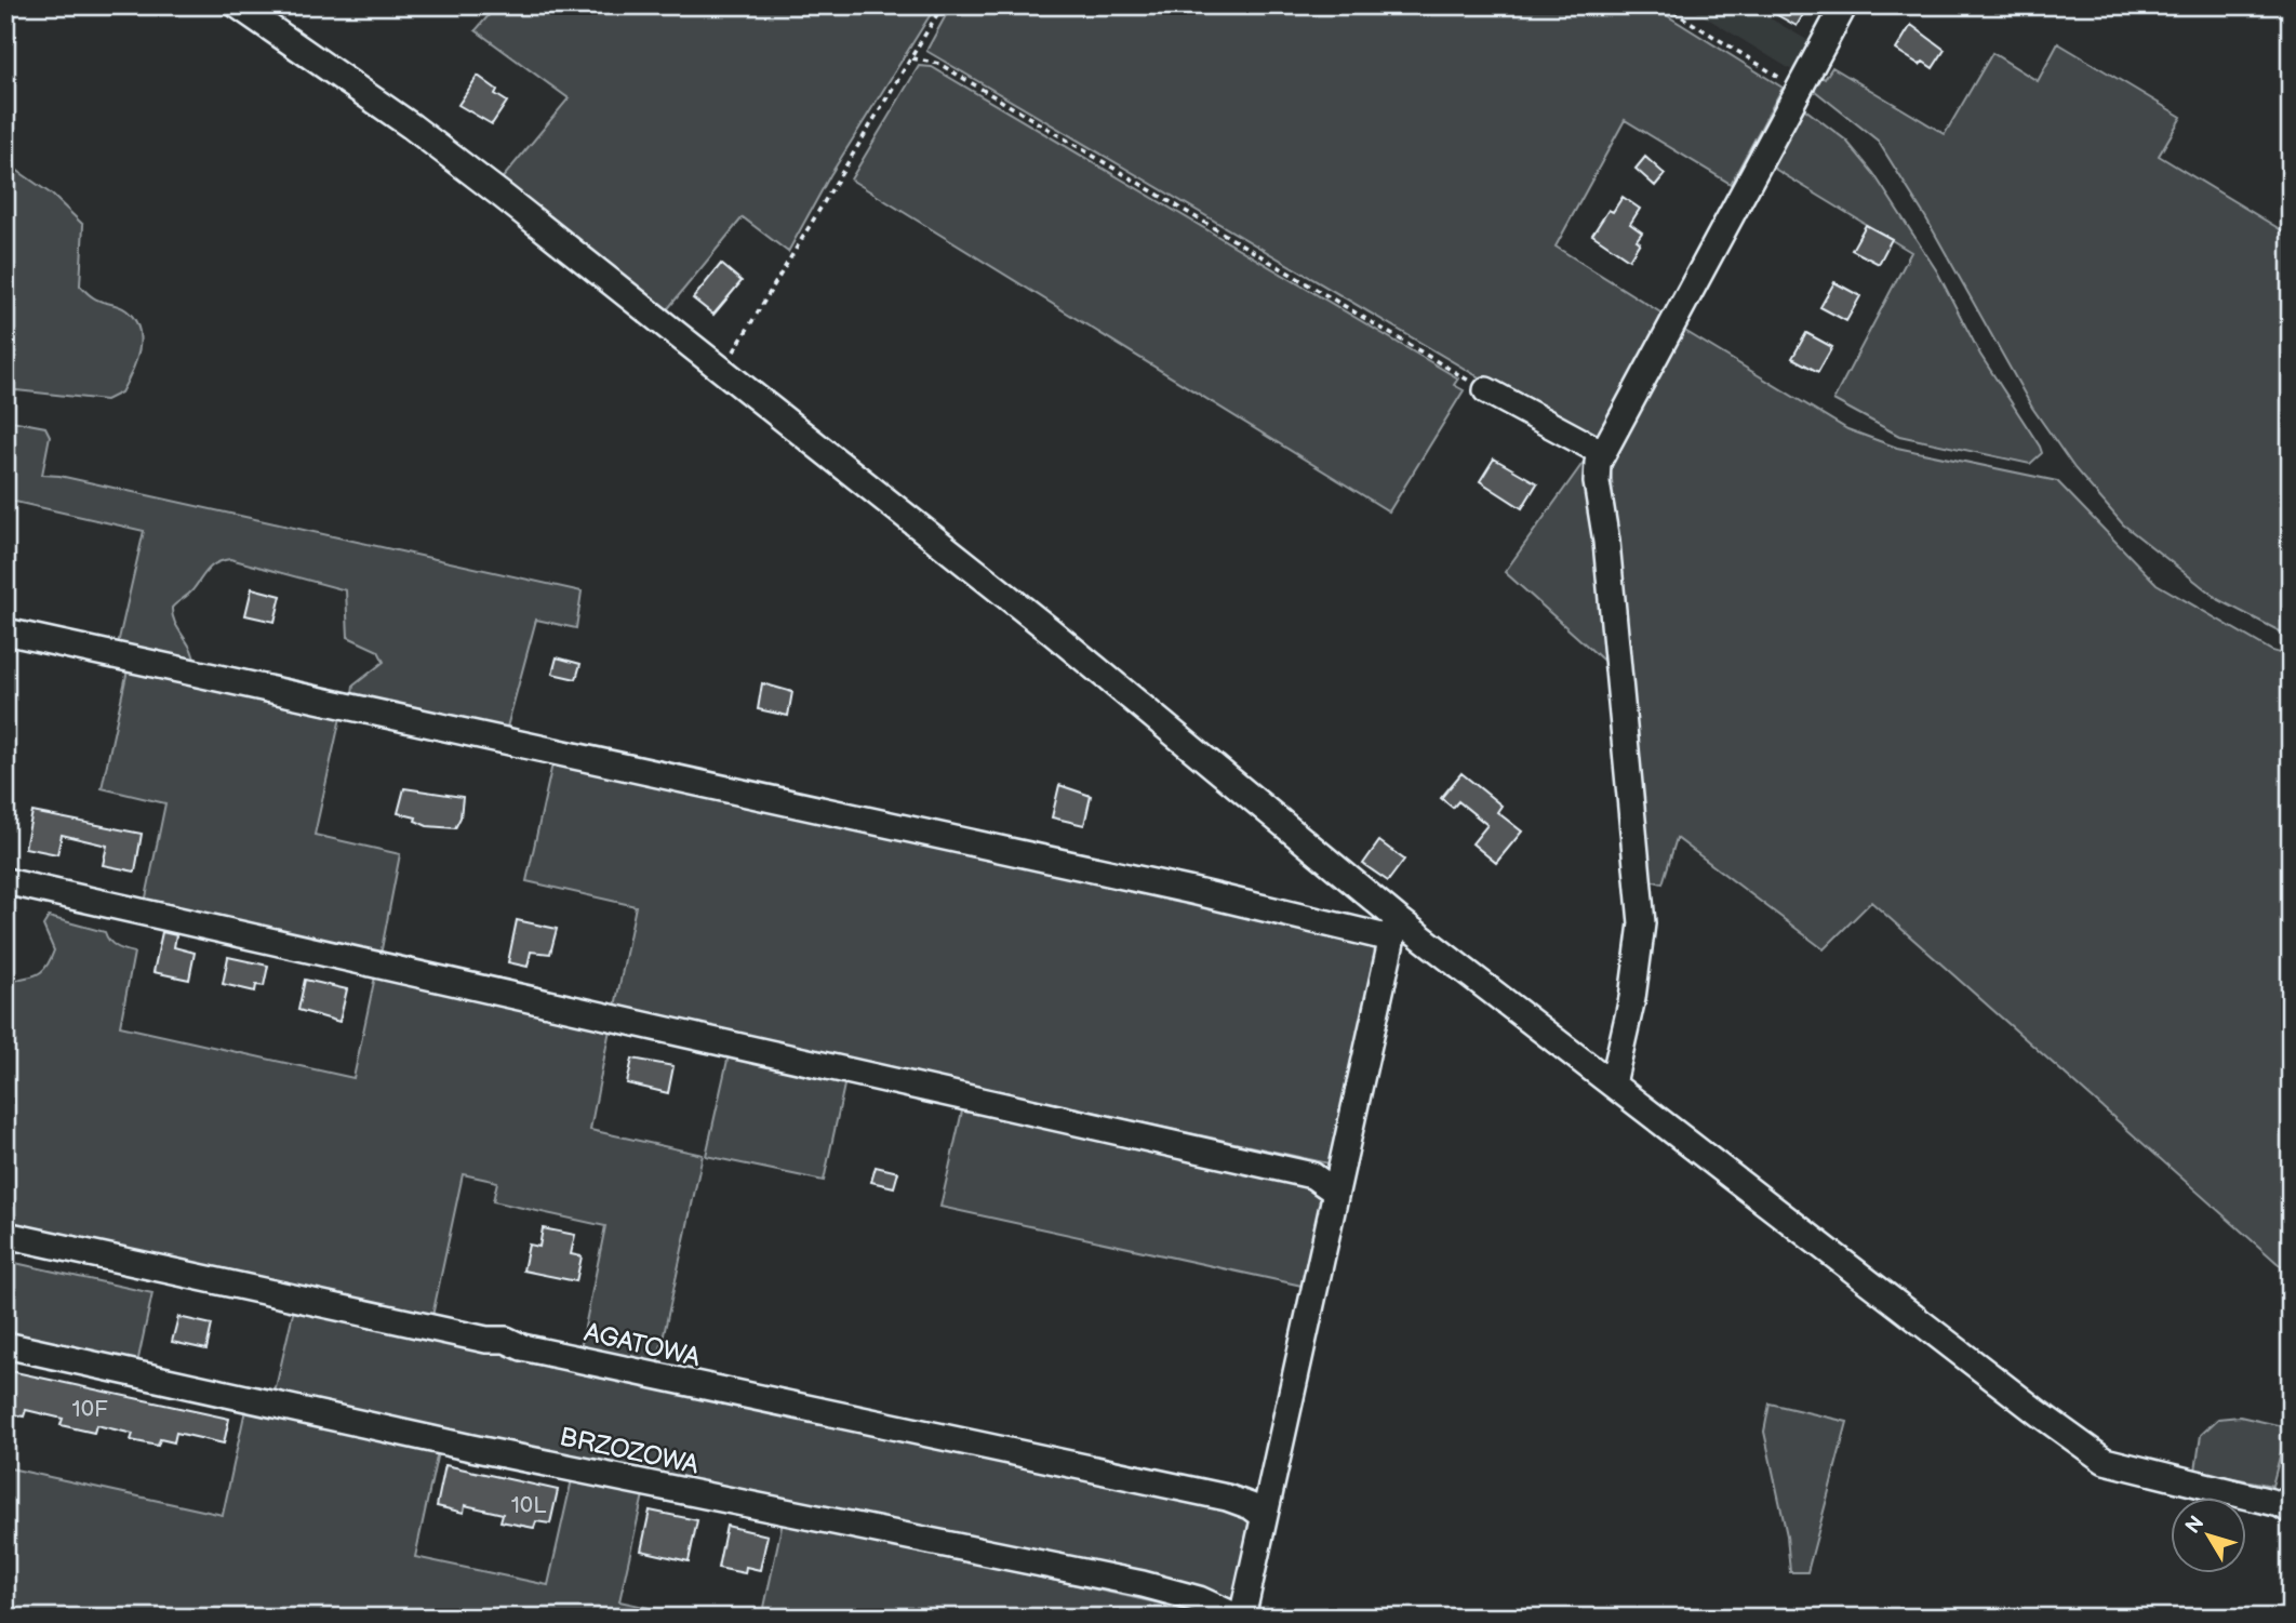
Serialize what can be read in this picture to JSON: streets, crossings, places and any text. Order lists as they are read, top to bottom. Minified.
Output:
{"streets":{"street":["AGATOWA","BRZOZOWA"]},"house_numbers":["10F","10L"],"north":"top left"}
